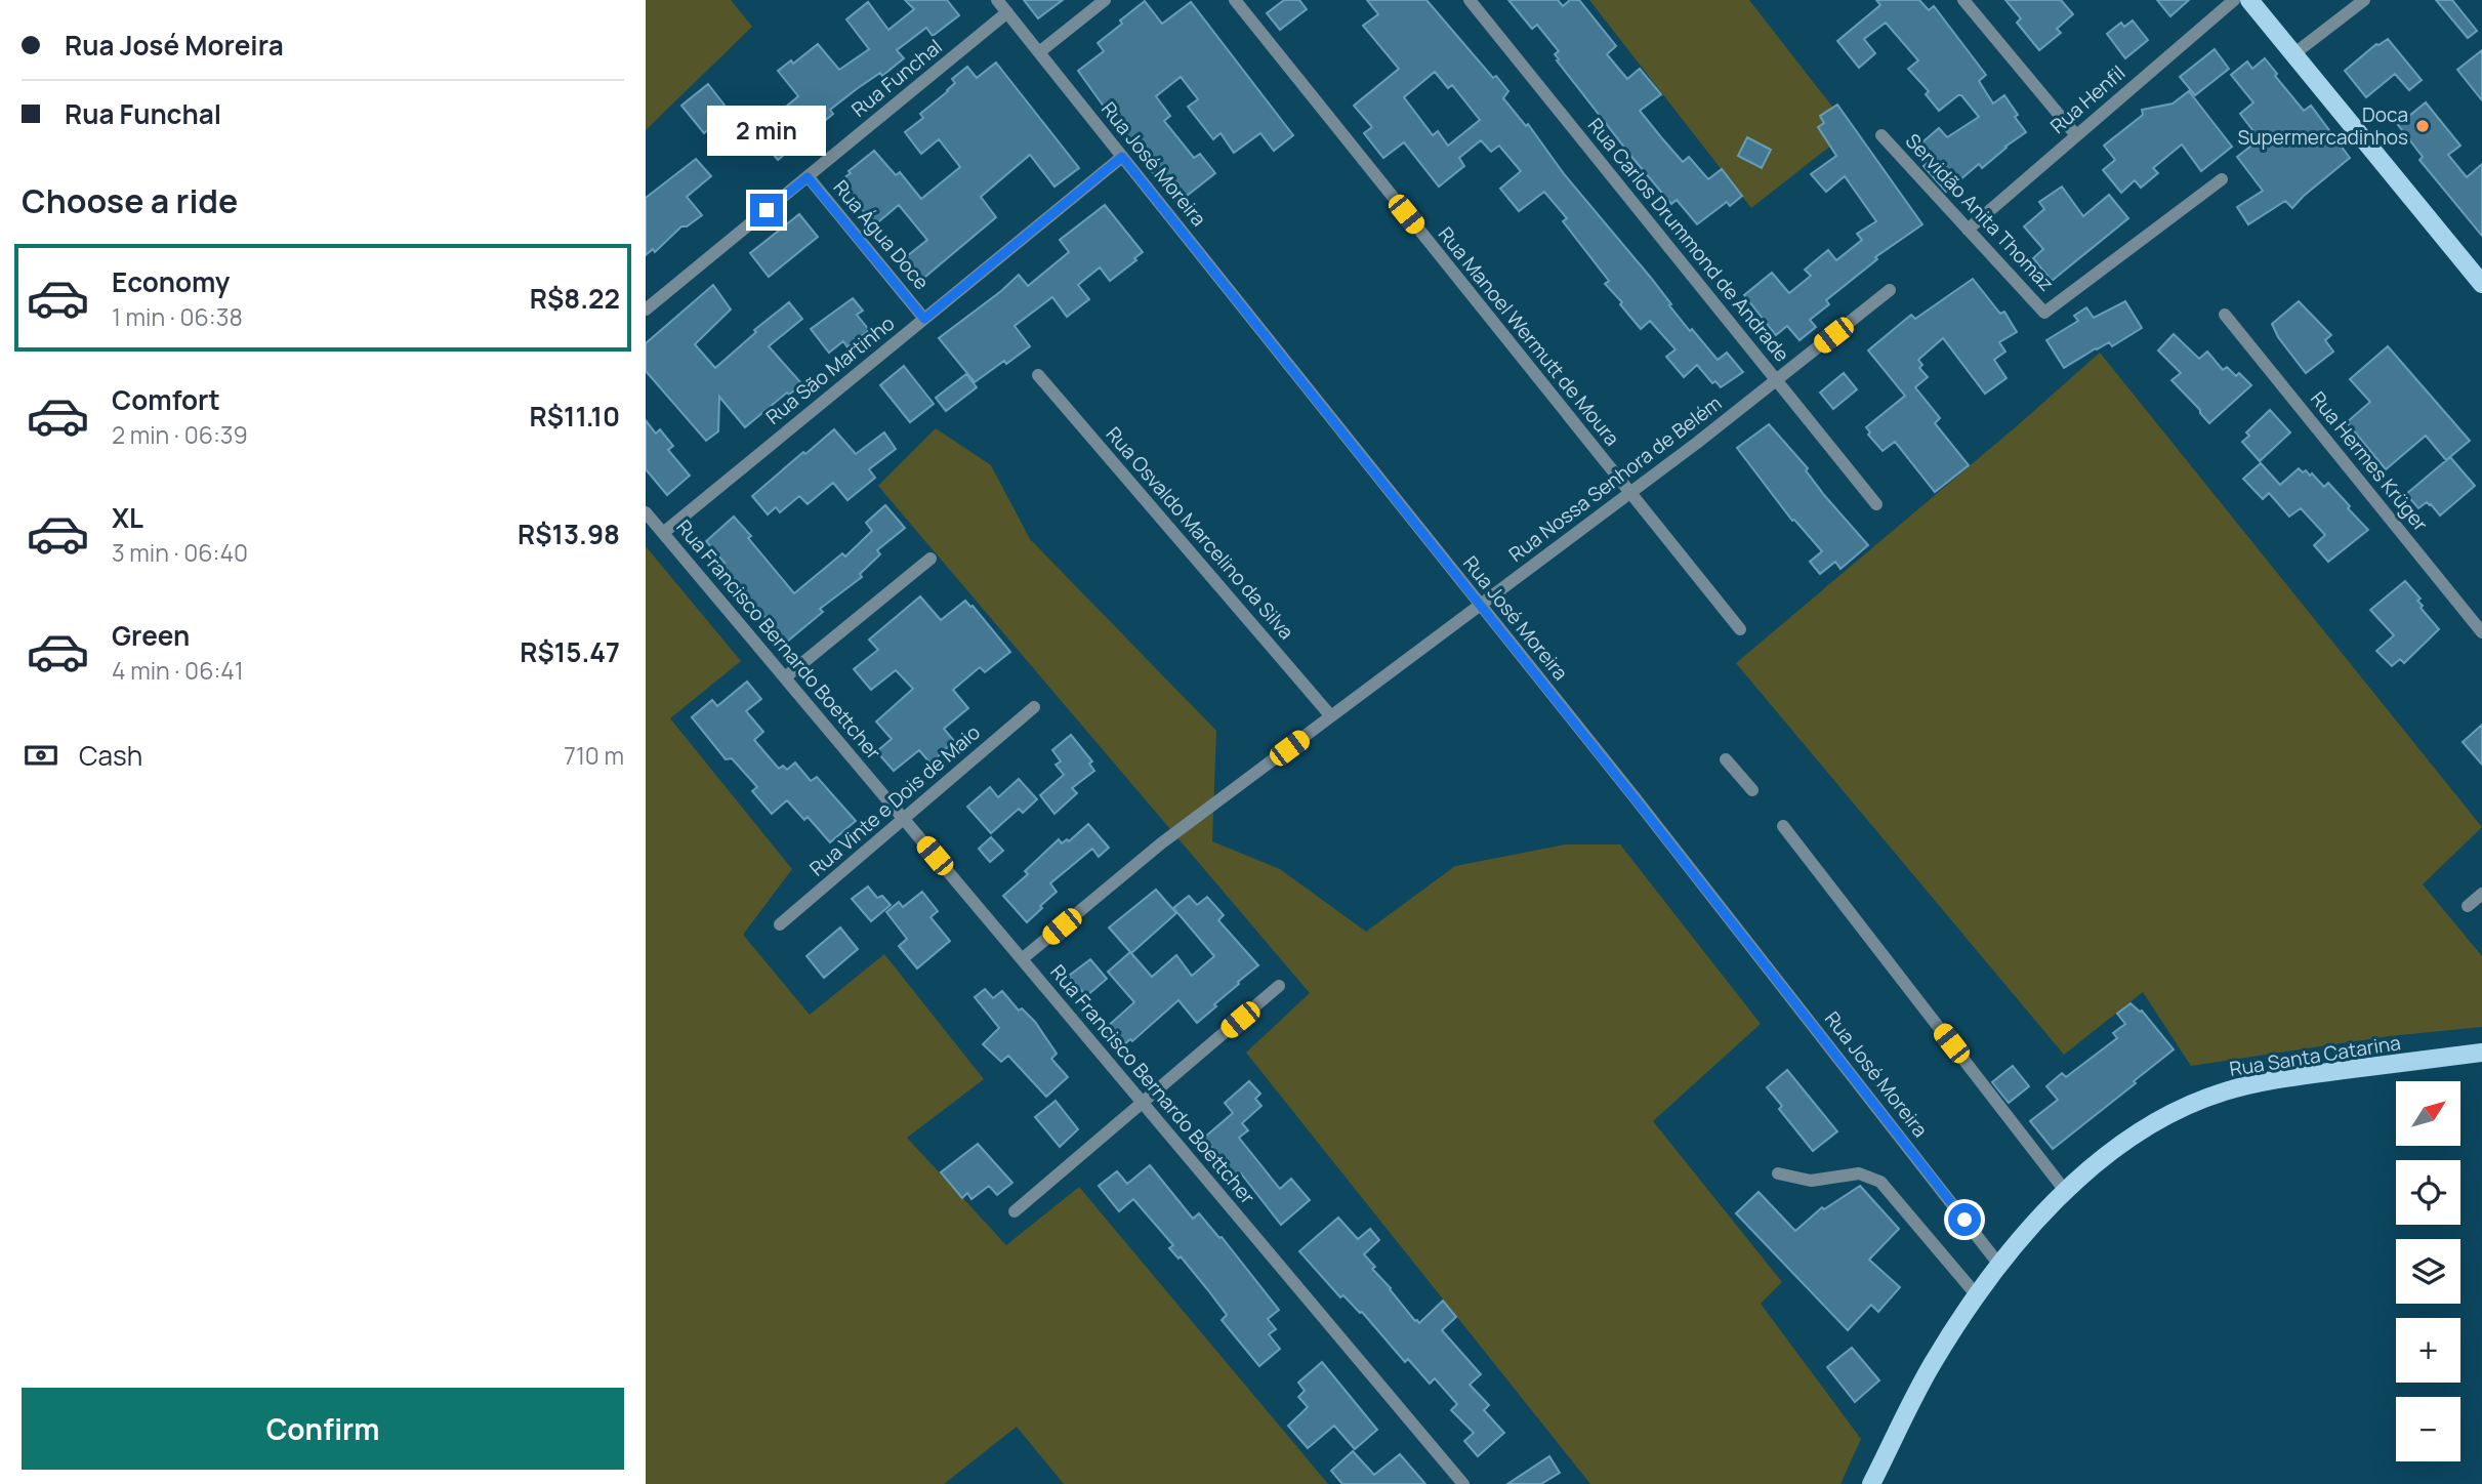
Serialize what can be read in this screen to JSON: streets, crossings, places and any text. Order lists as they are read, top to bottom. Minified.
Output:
{"streets":{"main road":["Rua Santa Catarina"],"street":["Rua Funchal","Rua Henfil","Rua José Moreira","Servidão Anita Thomaz","Rua Água Doce","Rua Carlos Drummond de Andrade","Rua Manoel Wermutt de Moura","Rua São Martinho","Rua Hermes Krüger","Rua Nossa Senhora de Belém","Rua Osvaldo Marcelino da Silva","Rua Francisco Bernardo Boettcher","Rua Vinte e Dois de Maio"]},"crossings":[["Rua Funchal","Rua José Moreira"],["Rua Funchal","Rua Água Doce"],["Rua Henfil","Servidão Anita Thomaz"],["Rua José Moreira","Rua São Martinho"],["Rua José Moreira","Rua Nossa Senhora de Belém"],["Rua José Moreira","Rua Santa Catarina"],["Rua Água Doce","Rua São Martinho"],["Rua Carlos Drummond de Andrade","Rua Nossa Senhora de Belém"],["Rua Manoel Wermutt de Moura","Rua Nossa Senhora de Belém"],["Rua São Martinho","Rua Francisco Bernardo Boettcher"],["Rua Nossa Senhora de Belém","Rua Osvaldo Marcelino da Silva"],["Rua Nossa Senhora de Belém","Rua Francisco Bernardo Boettcher"],["Rua Francisco Bernardo Boettcher","Rua Vinte e Dois de Maio"]],"places":["Doca Supermercadinhos"],"north":"top right","page":{"banner":["Rua José Moreira","Rua Funchal"],"bubble":"2 min","heading":"Choose a ride","list":[{"name":"Economy","note":"1 min · 06:38","value":"R$8.22"},{"name":"Comfort","note":"2 min · 06:39","value":"R$11.10"},{"name":"XL","note":"3 min · 06:40","value":"R$13.98"},{"name":"Green","note":"4 min · 06:41","value":"R$15.47"}],"pay":["Cash","710 m"],"map_buttons":["+","−"],"buttons":"Confirm"}}
